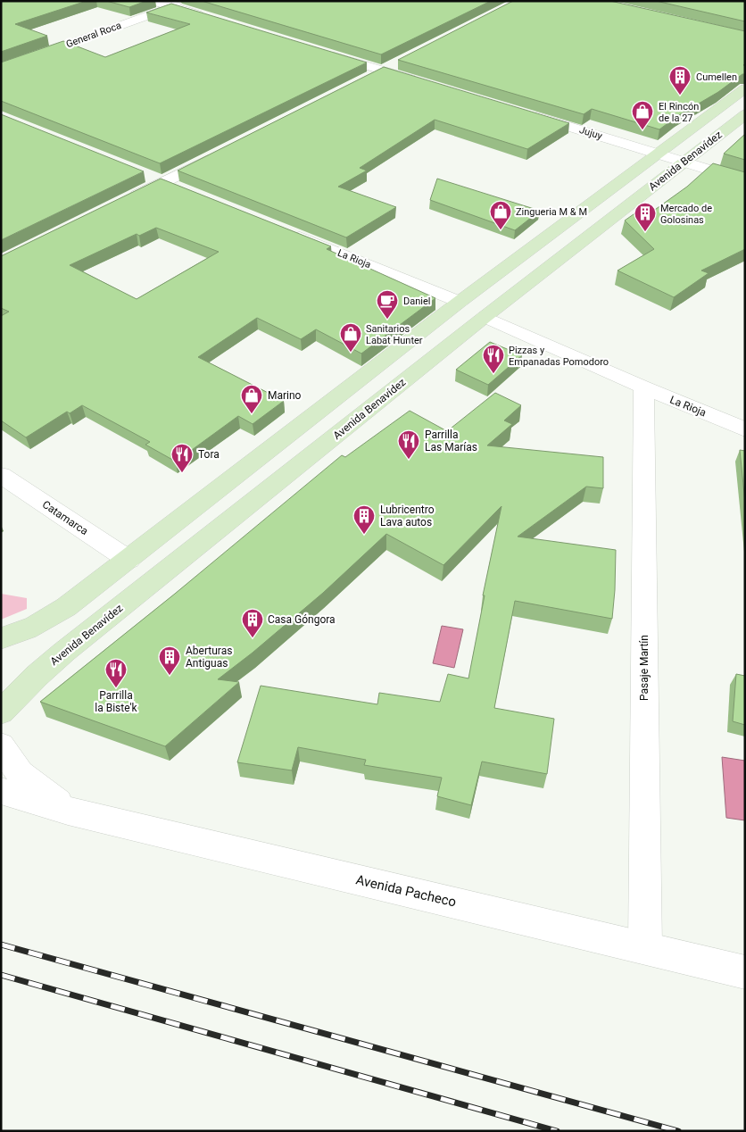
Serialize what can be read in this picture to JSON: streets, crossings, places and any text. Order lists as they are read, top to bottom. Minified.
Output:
{"streets":{"main road":["Avenida Benavídez"],"street":["General Roca","Jujuy","La Rioja","Catamarca","Pasaje Martín","Avenida Pacheco"]},"crossings":[["Jujuy","Avenida Benavídez"],["Avenida Benavídez","La Rioja"],["Avenida Benavídez","Catamarca"],["La Rioja","Pasaje Martín"],["Pasaje Martín","Avenida Pacheco"]],"places":{"building":["Cumellen","Mercado de Golosinas","Lubricentro Lava autos","Casa Góngora","Aberturas Antiguas"],"shop":["El Rincón de la 27","Zingueria M & M","Sanitarios Labat Hunter","Marino"],"cafe":["Daniel"],"restaurant":["Pizzas y Empanadas Pomodoro","Parrilla Las Marías","Tora","Parrilla la Biste'k"]}}
